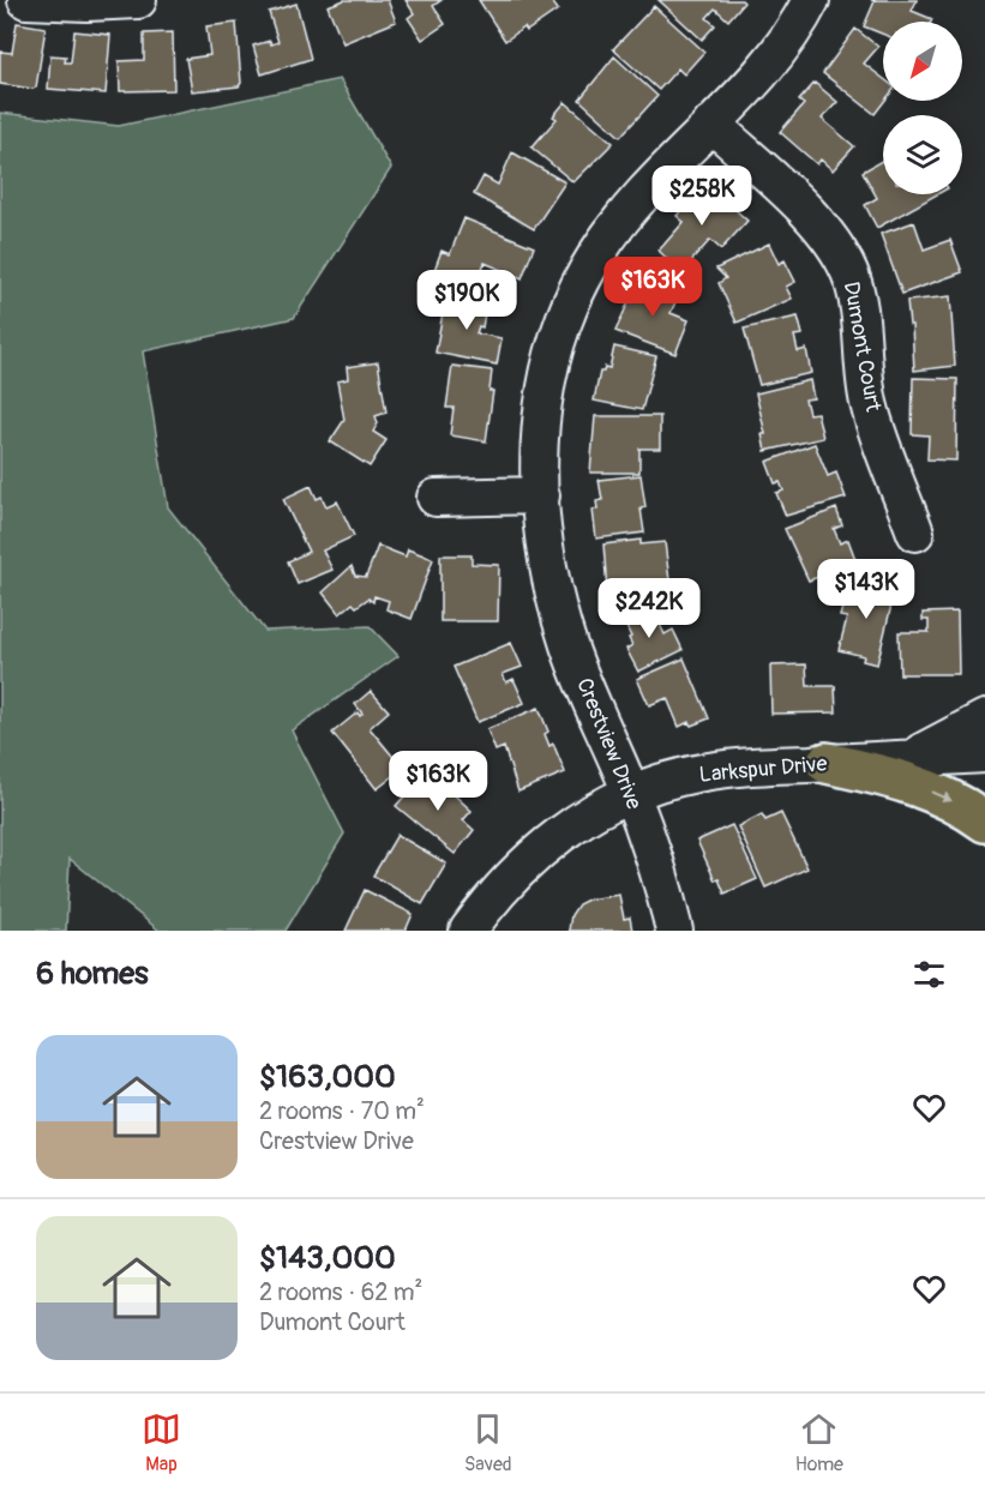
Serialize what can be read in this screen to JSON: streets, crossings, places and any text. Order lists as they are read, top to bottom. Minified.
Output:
{"streets":{"street":["Dumont Court","Crestview Drive","Larkspur Drive"]},"crossings":[["Dumont Court","Crestview Drive"],["Crestview Drive","Larkspur Drive"]],"north":"bottom left","page":{"price":["$258K","$163K","$190K","$143K","$242K","$163K"],"heading":"6 homes","list":[{"name":"$163,000","note":"2 rooms · 70 m² · Crestview Drive"},{"name":"$143,000","note":"2 rooms · 62 m² · Dumont Court"}],"tabs":["Map","Saved","Home"]}}
